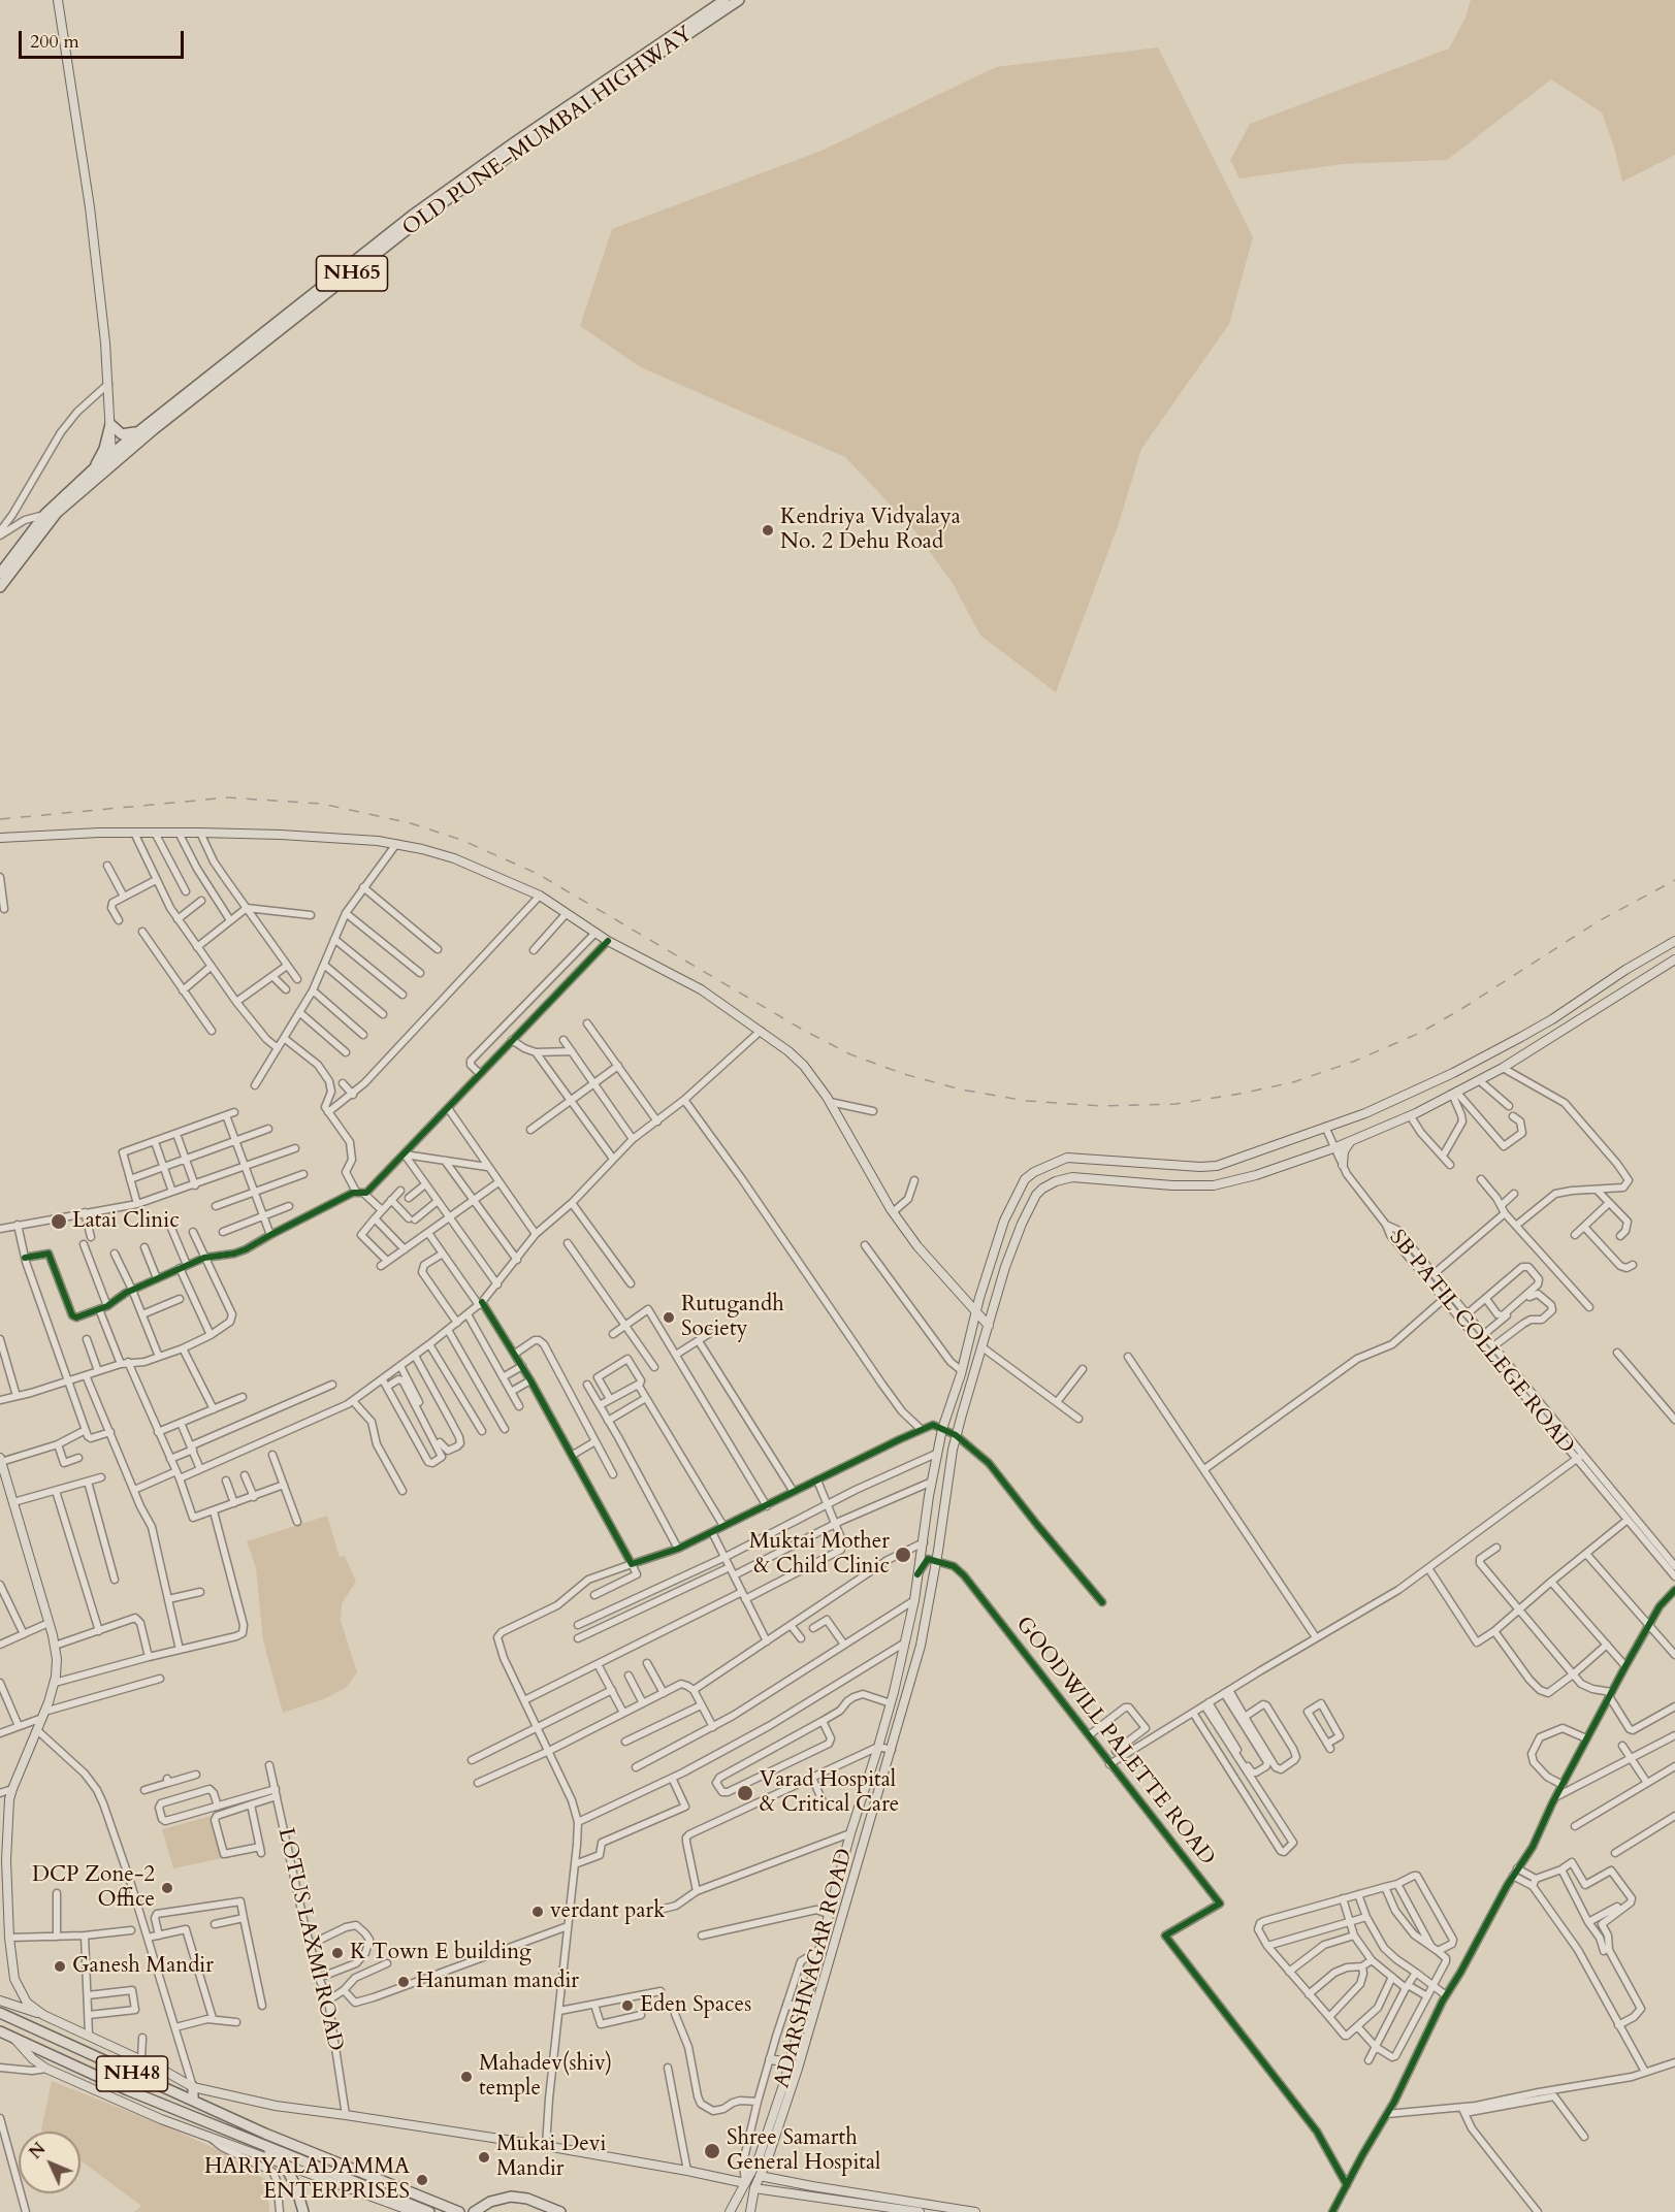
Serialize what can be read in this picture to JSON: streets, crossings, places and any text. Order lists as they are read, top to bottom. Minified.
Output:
{"streets":{"highway":["OLD PUNE–MUMBAI HIGHWAY","NH65","NH48"],"main road":["ADARSHNAGAR ROAD"],"street":["SB PATIL COLLEGE ROAD","GOODWILL PALETTE ROAD","LOTUS LAXMI ROAD"]},"crossings":[["GOODWILL PALETTE ROAD","ADARSHNAGAR ROAD"]],"places":["Kendriya Vidyalaya No. 2 Dehu Road","Latai Clinic","Rutugandh Society","Muktai Mother & Child Clinic","Varad Hospital & Critical Care","DCP Zone-2 Office","verdant park","K Town E building","Ganesh Mandir","Hanuman mandir","Eden Spaces","Mahadev(shiv) temple","Shree Samarth General Hospital","Mukai Devi Mandir","HARIYALADAMMA ENTERPRISES"],"scale_bar":"200 m","north":"top left"}
